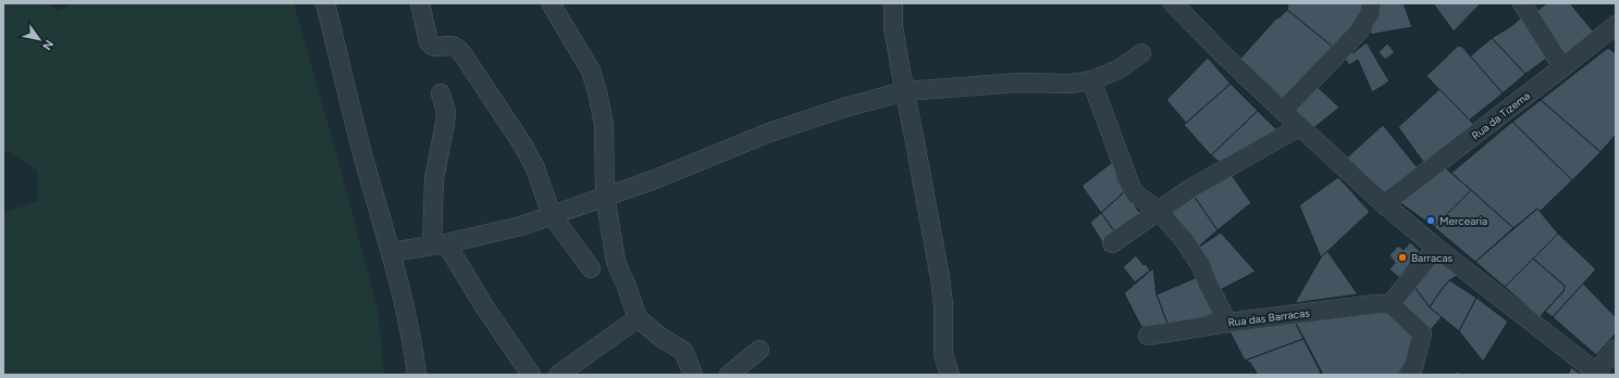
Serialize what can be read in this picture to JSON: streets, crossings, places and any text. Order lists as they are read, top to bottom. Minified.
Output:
{"streets":{"street":["Rua da Tizema","Rua das Barracas"]},"places":["Mercearia","Barracas"],"north":"bottom right"}
